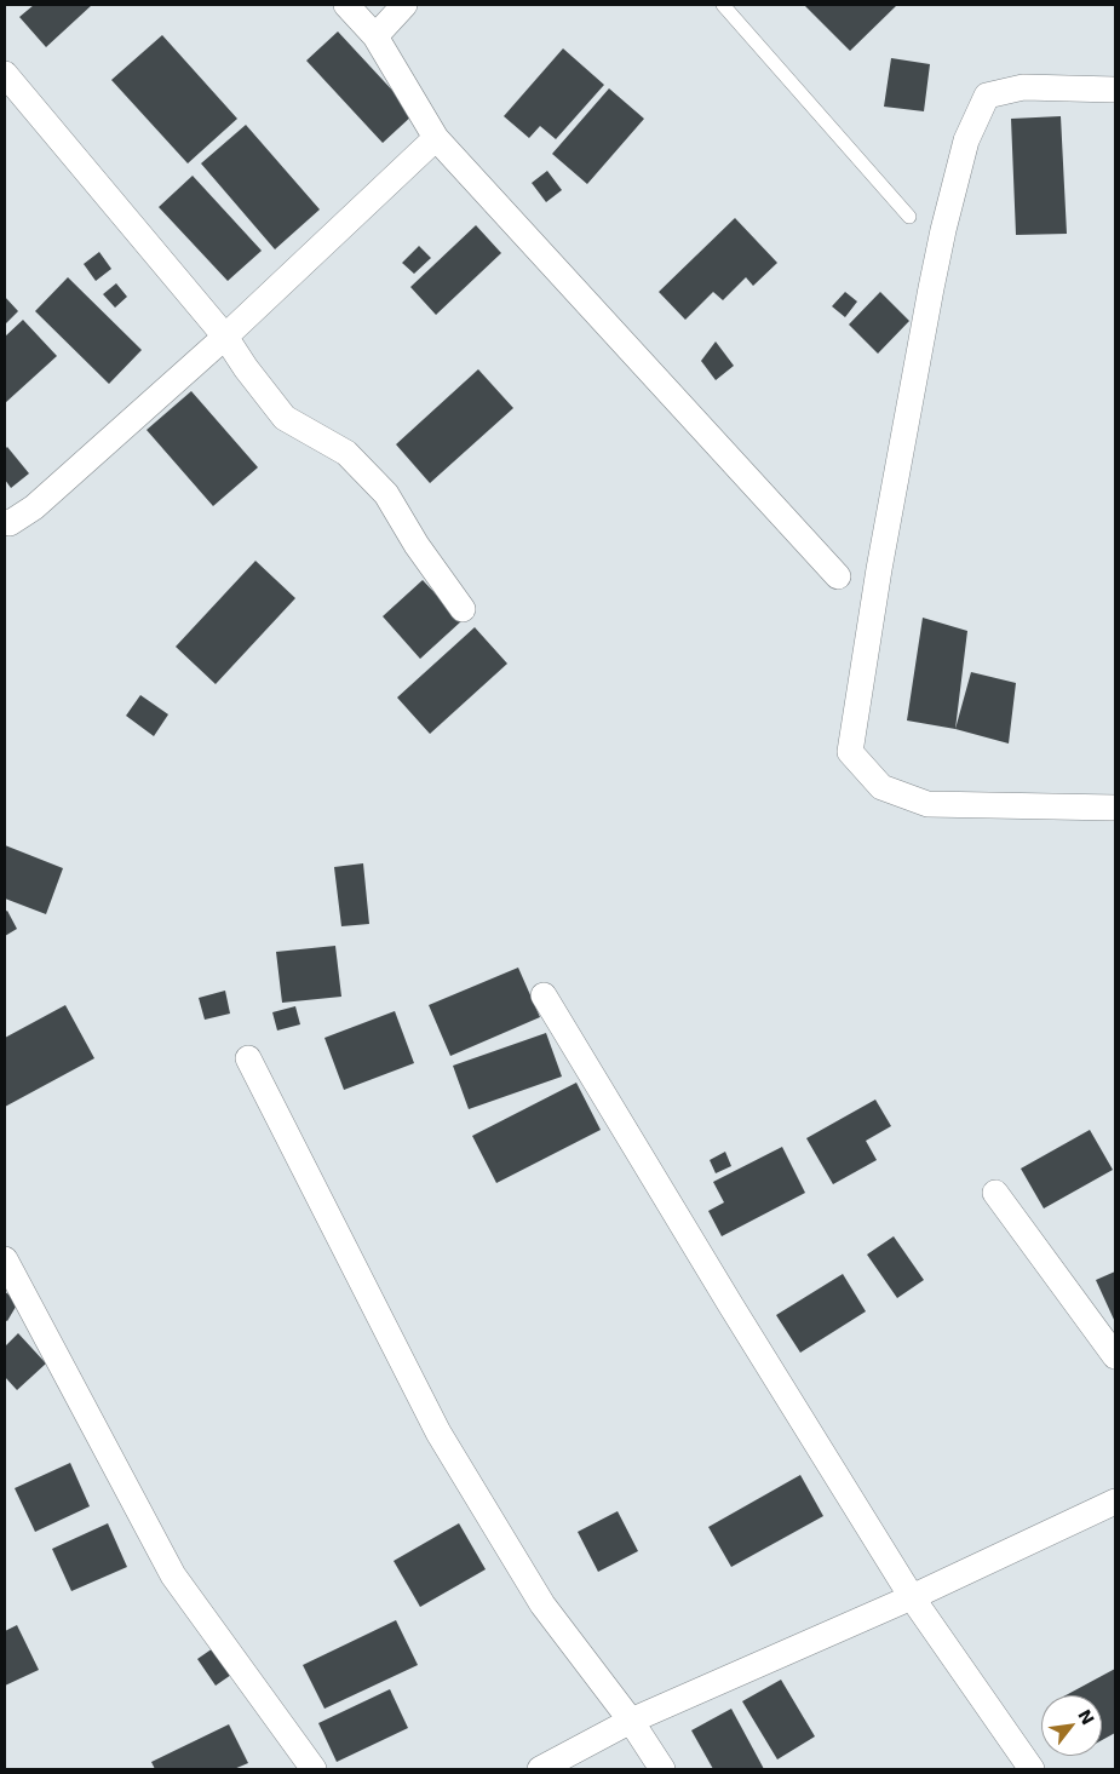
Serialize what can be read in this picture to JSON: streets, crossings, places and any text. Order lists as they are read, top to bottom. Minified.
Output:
{"north":"top right"}
